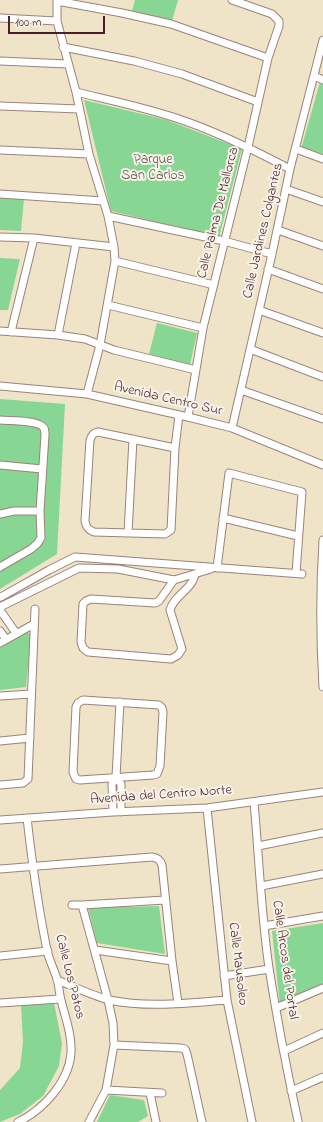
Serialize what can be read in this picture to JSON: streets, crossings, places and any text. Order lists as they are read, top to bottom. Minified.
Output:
{"streets":{"street":["Calle Palma De Mallorca","Calle Jardines Colgantes","Avenida Centro Sur","Avenida del Centro Norte","Calle Arcos del Portal","Calle Mausoleo","Calle Los Patos"]},"crossings":[["Calle Palma De Mallorca","Avenida Centro Sur"],["Calle Jardines Colgantes","Avenida Centro Sur"],["Avenida del Centro Norte","Calle Arcos del Portal"],["Avenida del Centro Norte","Calle Mausoleo"],["Avenida del Centro Norte","Calle Los Patos"]],"parks":["Parque San Carlos"],"scale_bar":"100 m"}
